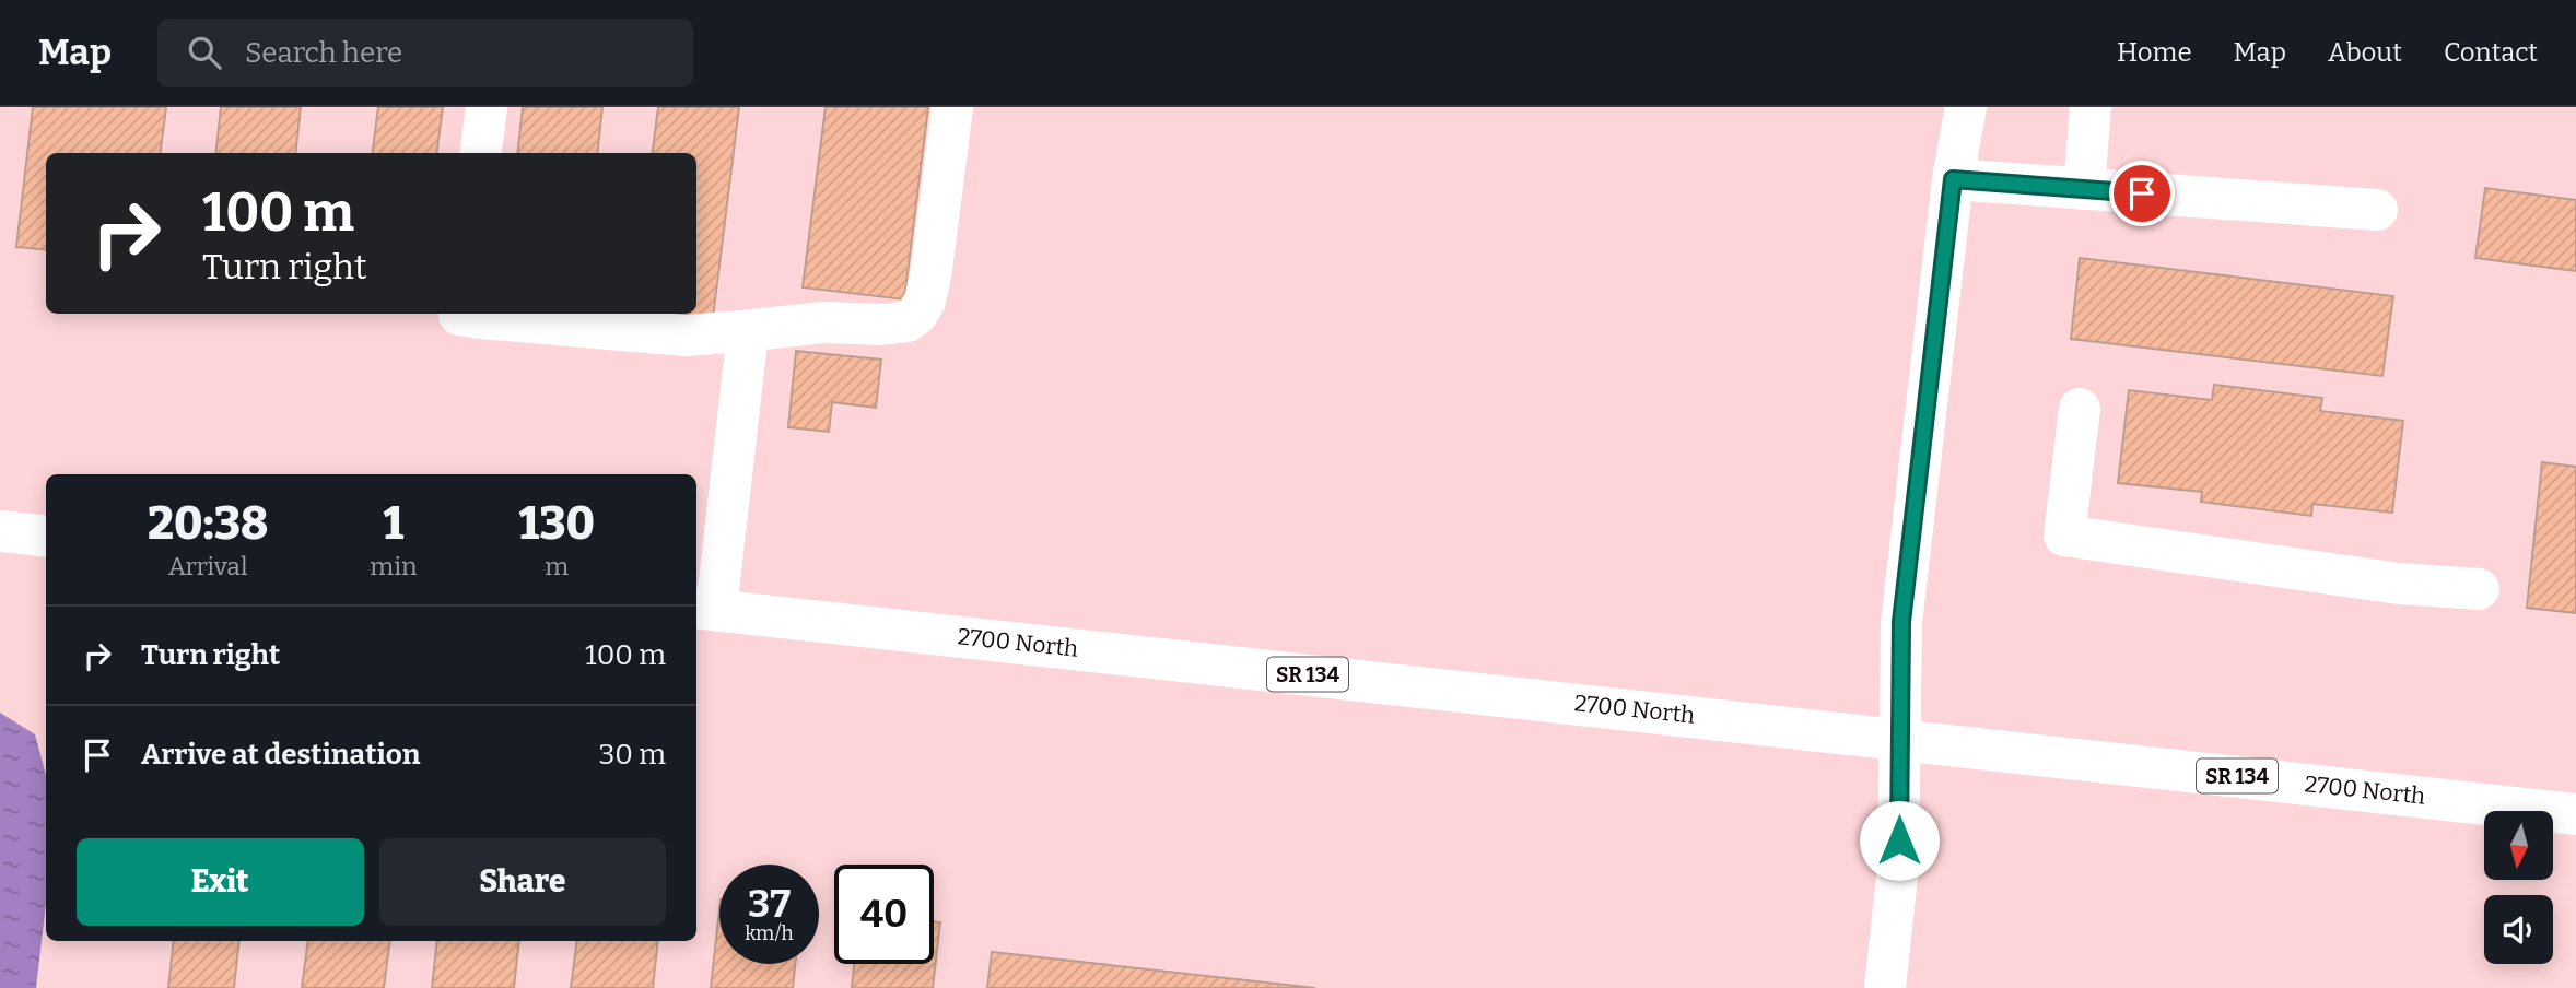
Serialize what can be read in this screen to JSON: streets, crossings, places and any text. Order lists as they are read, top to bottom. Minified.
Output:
{"streets":{"main road":["2700 North","SR 134"]},"north":"bottom","page":{"header":"Map","search":"Search here","nav":["Home","Map","About","Contact"],"turn":["100 m","Turn right"],"eta":["20:38","Arrival","1","min","130","m"],"list":[{"name":"Turn right","value":"100 m"},{"name":"Arrive at destination","value":"30 m"}],"buttons":["Exit","Share"],"speed":"37 km/h","limit":"40"}}
